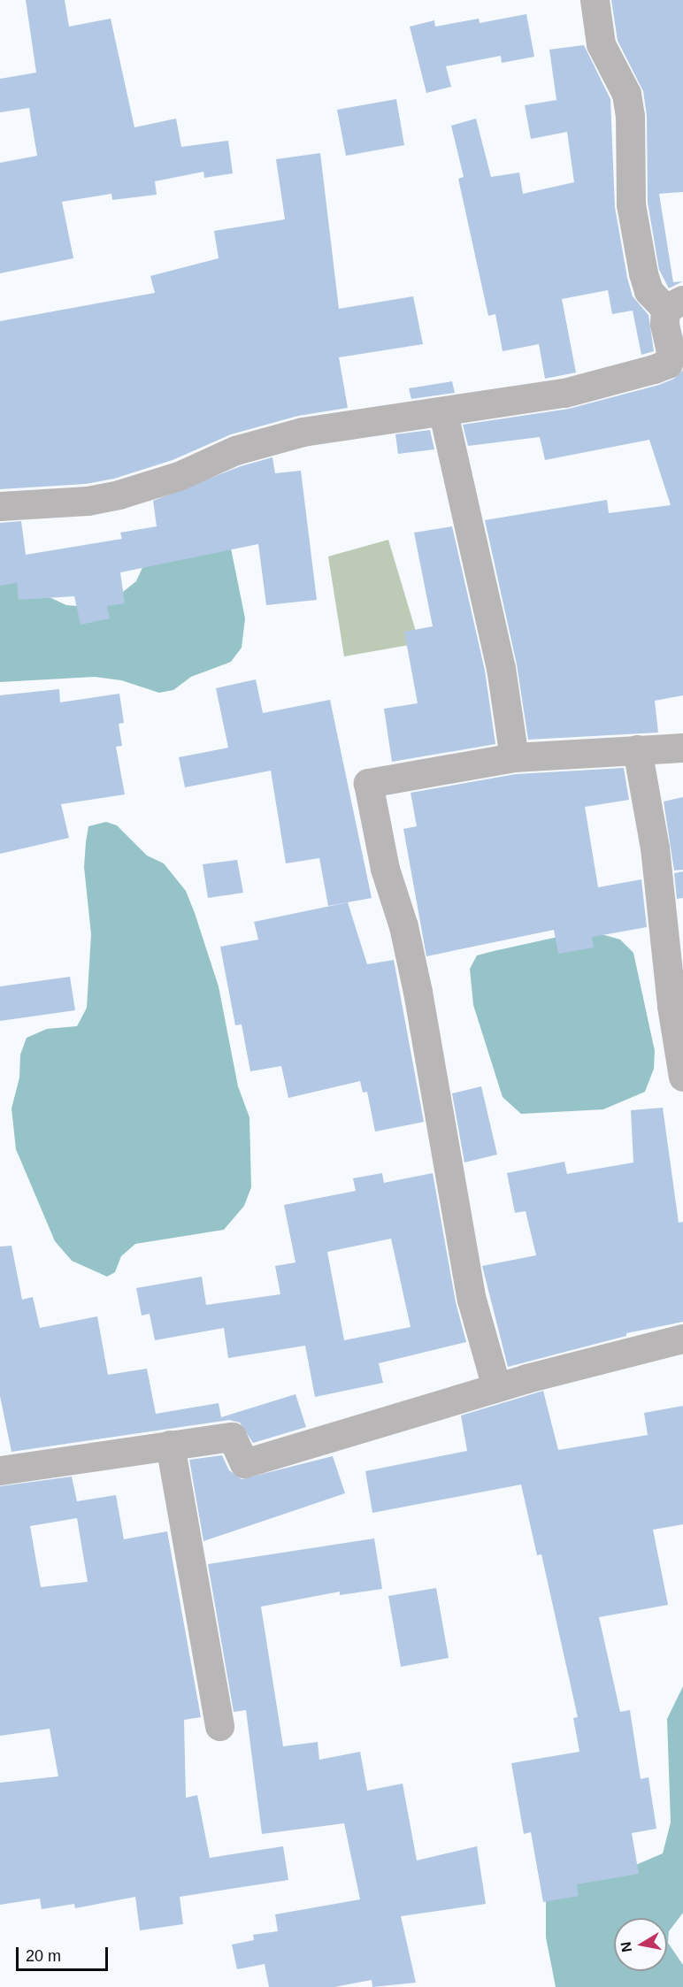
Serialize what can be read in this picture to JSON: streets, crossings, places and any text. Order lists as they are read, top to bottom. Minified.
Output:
{"scale_bar":"20 m","north":"left"}
